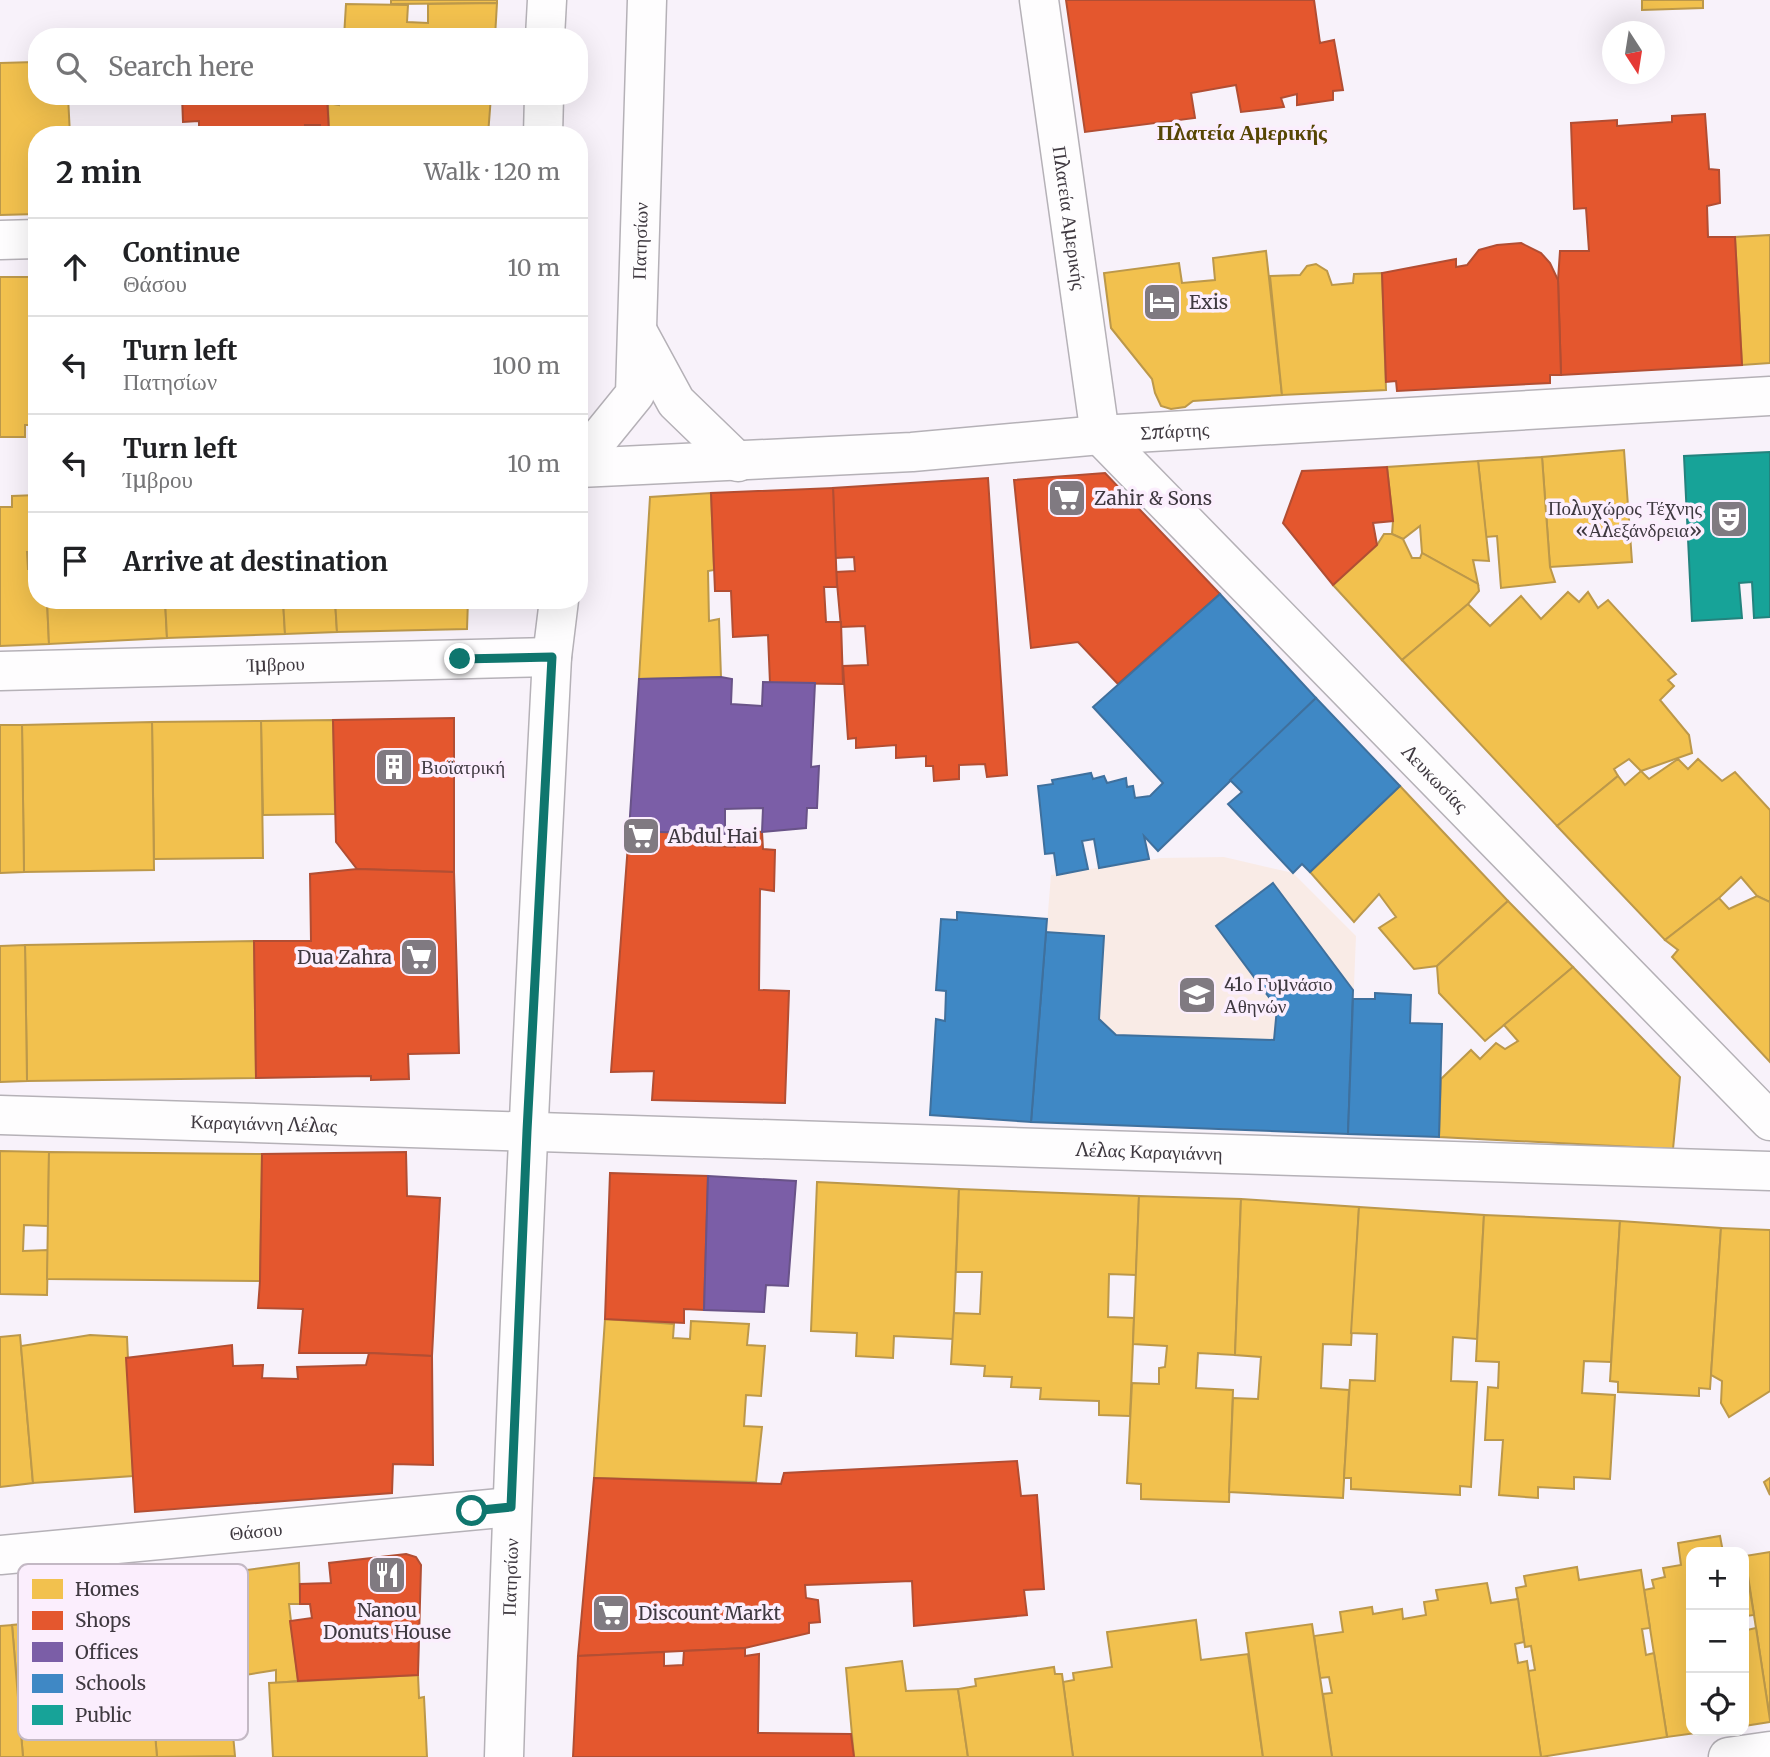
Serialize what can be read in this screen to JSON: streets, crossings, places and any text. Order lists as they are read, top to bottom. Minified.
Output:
{"streets":{"street":["Πλατεία Αμερικής","Πατησίων","Σπάρτης","Ίμβρου","Λευκωσίας","Καραγιάννη Λέλας","Λέλας Καραγιάννη","Θάσου"]},"crossings":[["Πλατεία Αμερικής","Σπάρτης"],["Πλατεία Αμερικής","Λευκωσίας"],["Πατησίων","Ίμβρου"],["Πατησίων","Καραγιάννη Λέλας"],["Πατησίων","Λέλας Καραγιάννη"],["Πατησίων","Θάσου"],["Σπάρτης","Λευκωσίας"],["Καραγιάννη Λέλας","Λέλας Καραγιάννη"]],"districts":["Πλατεία Αμερικής"],"places":{"hotel":["Exis"],"supermarket":["Zahir & Sons","Abdul Hai","Dua Zahra","Discount Markt"],"theatre":["Πολυχώρος Τέχνης «Αλεξάνδρεια»"],"building":["Βιοϊατρική"],"school or university":["41ο Γυμνάσιο Αθηνών"],"restaurant":["Nanou Donuts House"]},"legend":["Homes","Shops","Offices","Schools","Public"],"north":"bottom","page":{"search":"Search here","heading":["2 min","Walk · 120 m"],"list":[["Continue","Θάσου","10 m"],["Turn left","Πατησίων","100 m"],["Turn left","Ίμβρου","10 m"],"Arrive at destination"],"map_buttons":["+","−"]}}
